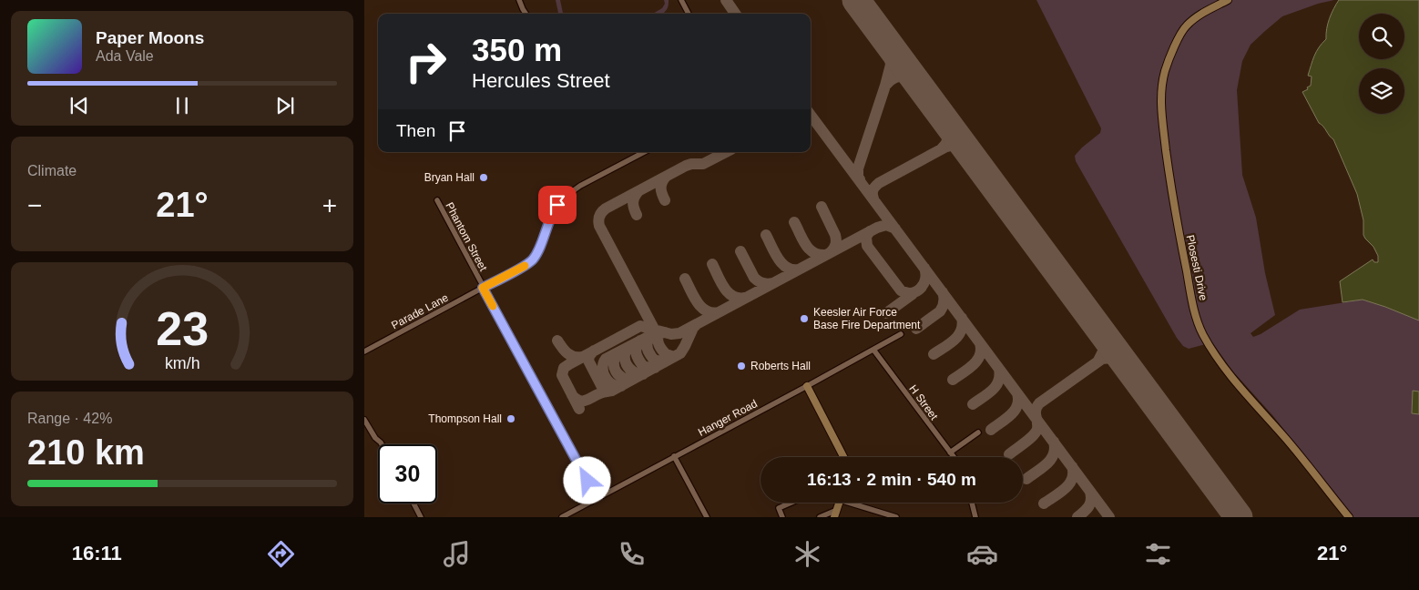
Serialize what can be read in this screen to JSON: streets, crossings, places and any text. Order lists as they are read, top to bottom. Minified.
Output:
{"streets":{"street":["Phantom Street","Plosesti Drive","Parade Lane","H Street","Hanger Road"]},"crossings":[["Phantom Street","Parade Lane"],["Phantom Street","Hanger Road"],["H Street","Hanger Road"]],"places":["Bryan Hall","Keesler Air Force Base Fire Department","Roberts Hall","Thompson Hall"],"page":{"turn":["350 m","Hercules Street"],"song":["Paper Moons","Ada Vale"],"then":"Then","tile":["Climate",["Range · 42%","210 km"]],"heat":["−","21°","+"],"limit":"30","trip":"16:13 · 2 min · 540 m","tabs":["16:11","21°"],"gauge":["23","km/h"]}}
